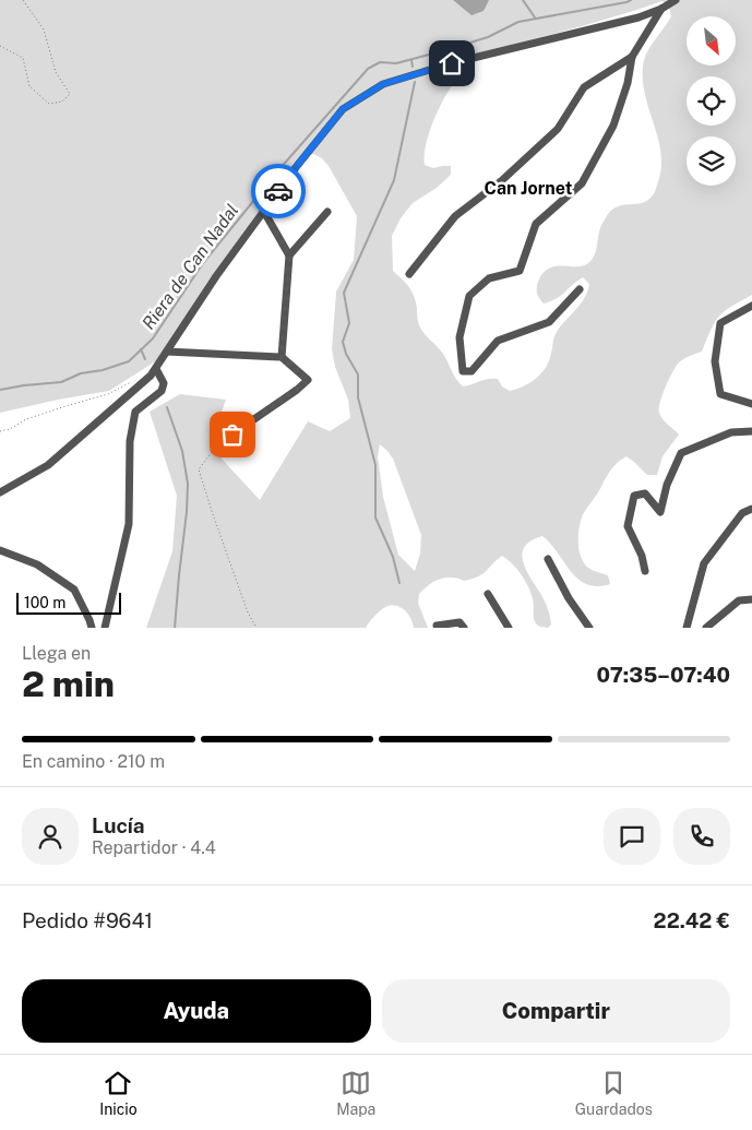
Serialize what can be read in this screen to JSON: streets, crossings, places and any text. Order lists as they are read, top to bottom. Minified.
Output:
{"districts":["Can Jornet"],"water":["Riera de Can Nadal"],"scale_bar":"100 m","north":"bottom right","page":{"scale":"100 m","heading":["2 min","Llega en","07:35–07:40"],"panel":["Lucía","Repartidor · 4.4","Pedido #9641","22.42 €"],"bar":"En camino · 210 m","buttons":["Ayuda","Compartir"],"tabs":["Inicio","Mapa","Guardados"]}}
